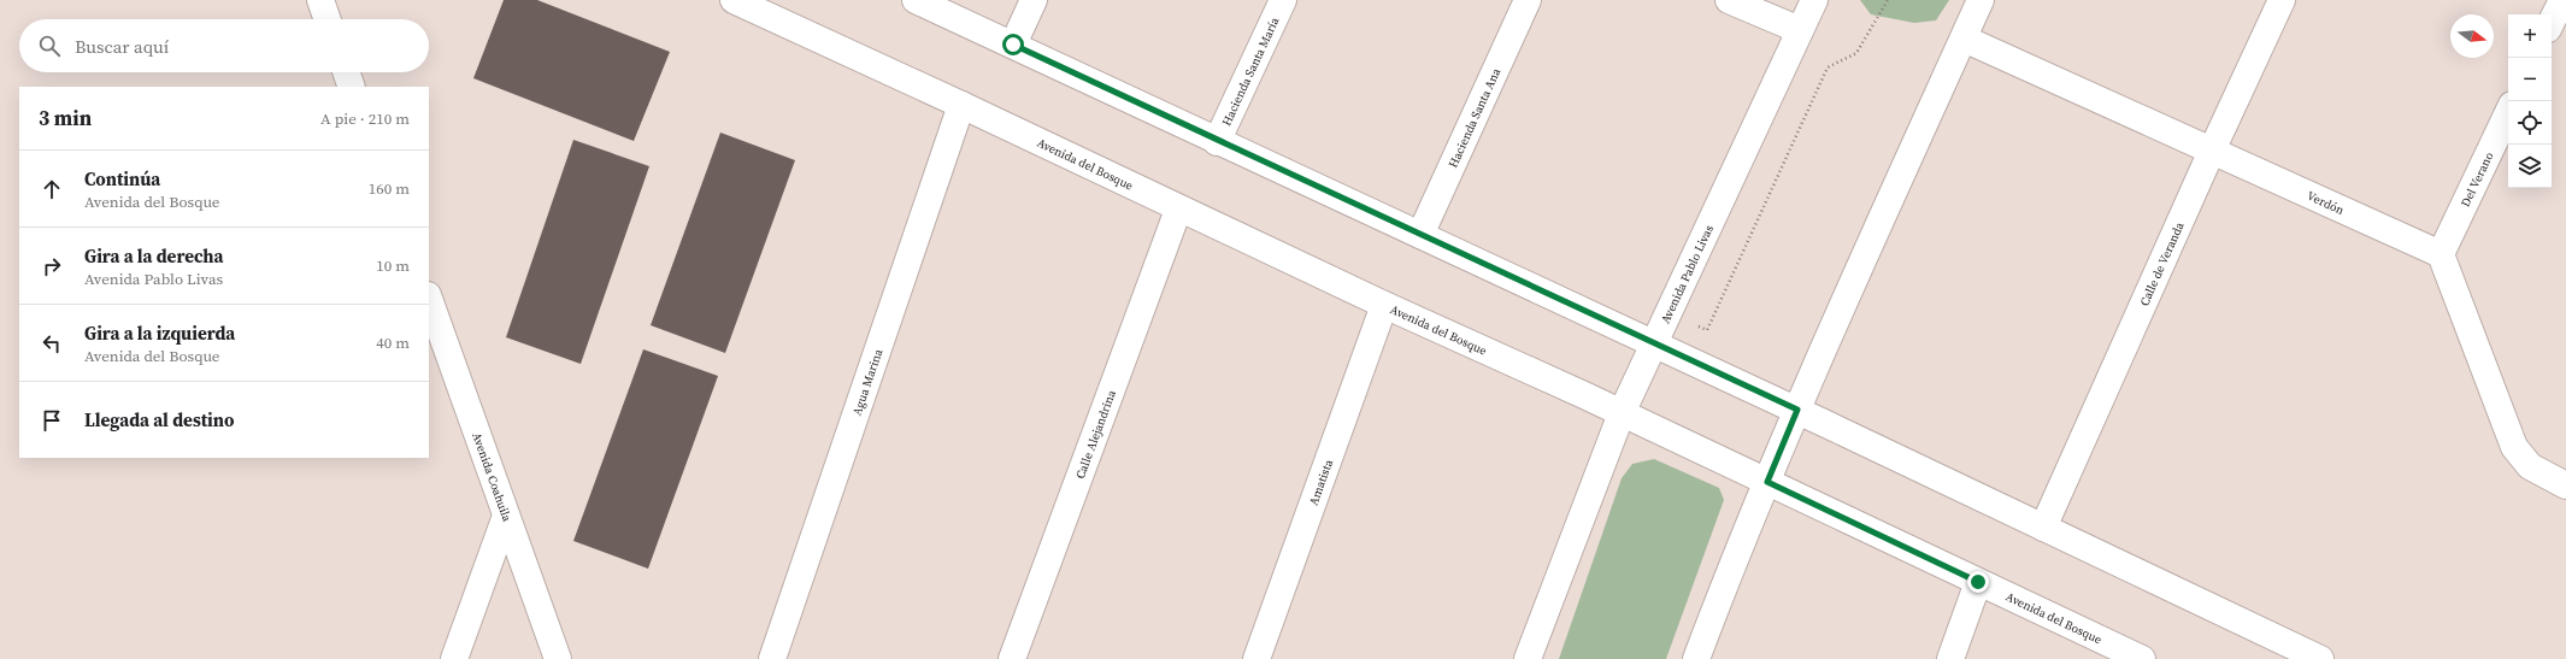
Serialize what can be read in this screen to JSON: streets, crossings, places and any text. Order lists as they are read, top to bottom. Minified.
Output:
{"streets":{"street":["Hacienda Santa María","Hacienda Santa Ana","Avenida del Bosque","Del Verano","Verdón","Calle de Veranda","Avenida Pablo Livas","Agua Marina","Calle Alejandrina","Avenida Coahuila","Amatista"]},"crossings":[["Avenida del Bosque","Avenida Pablo Livas"],["Avenida del Bosque","Agua Marina"],["Avenida del Bosque","Calle Alejandrina"],["Avenida del Bosque","Amatista"],["Del Verano","Verdón"],["Verdón","Calle de Veranda"]],"north":"right","page":{"map_buttons":["+","−"],"search":"Buscar aquí","heading":["3 min","A pie · 210 m"],"list":[["Continúa","Avenida del Bosque","160 m"],["Gira a la derecha","Avenida Pablo Livas","10 m"],["Gira a la izquierda","Avenida del Bosque","40 m"],"Llegada al destino"]}}
